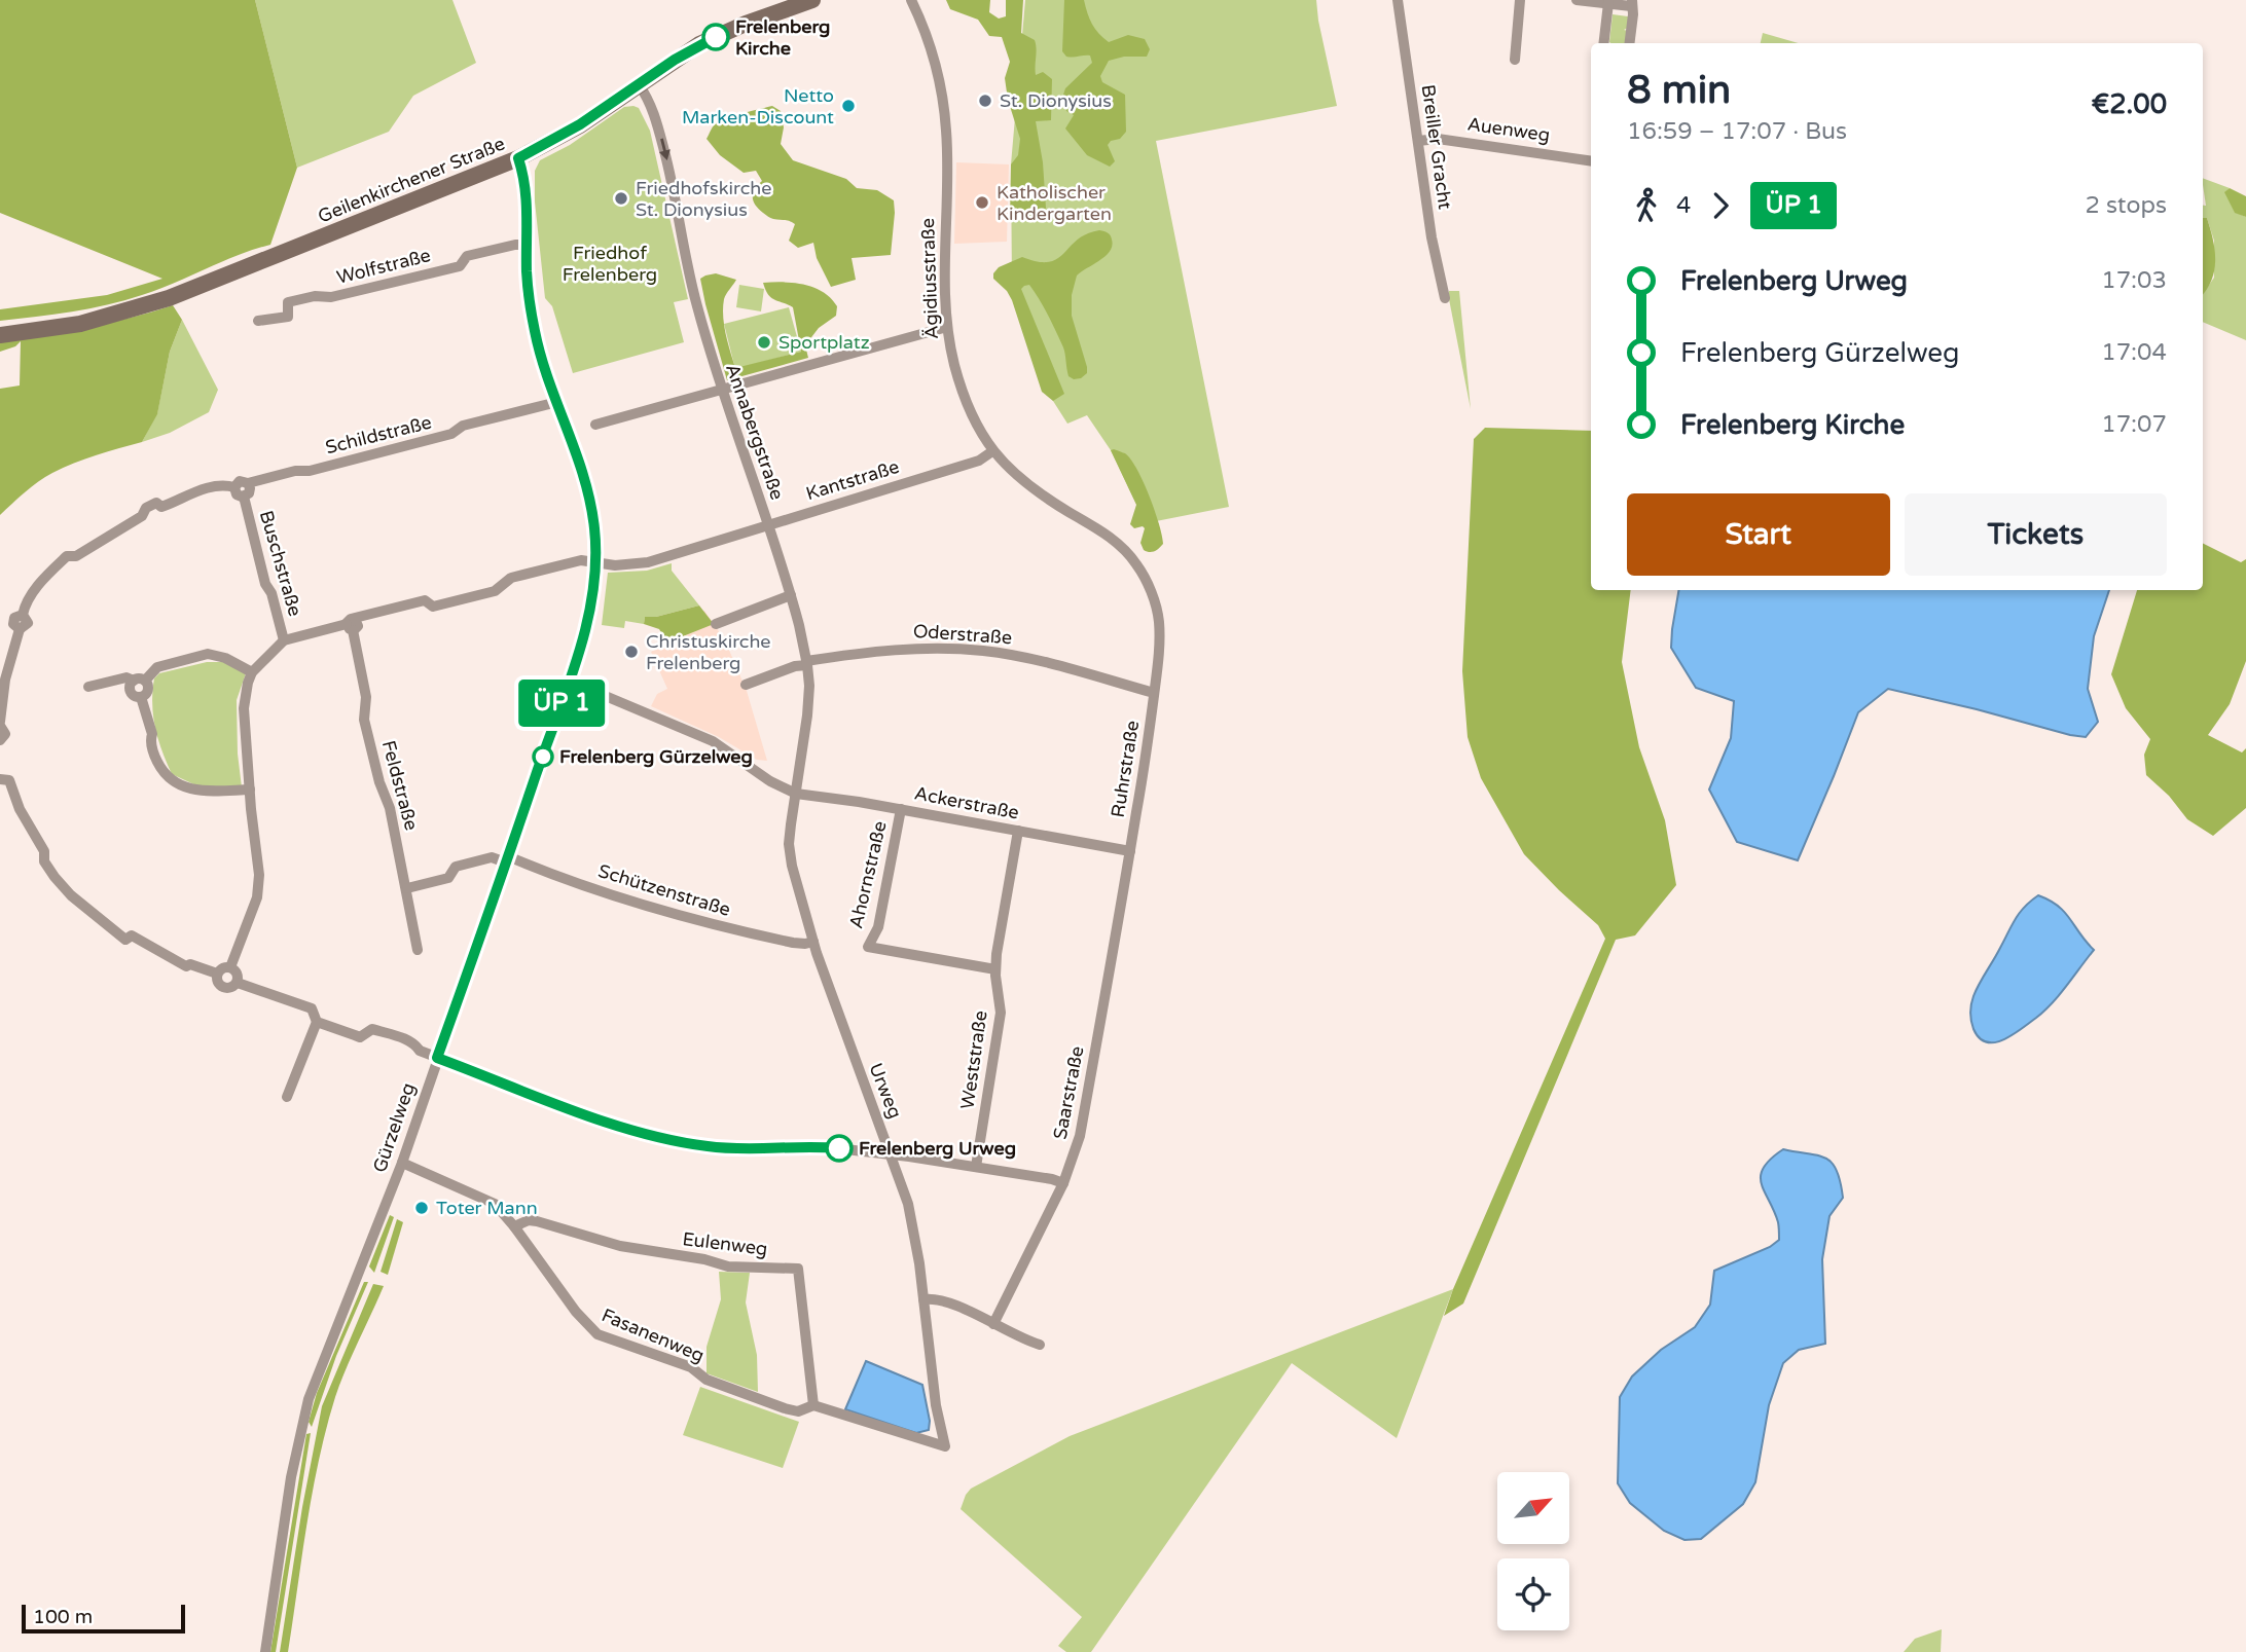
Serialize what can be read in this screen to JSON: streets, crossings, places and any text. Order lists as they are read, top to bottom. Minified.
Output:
{"streets":{"main road":["Geilenkirchener Straße"],"street":["Auenweg","Breiller Gracht","Wolfstraße","Ägidiusstraße","Annabergstraße","Schildstraße","Kantstraße","Buschstraße","Oderstraße","Ruhrstraße","Feldstraße","Ackerstraße","Ahornstraße","Schützenstraße","Weststraße","Urweg","Saarstraße","Gürzelweg","Eulenweg","Fasanenweg"]},"crossings":[["Auenweg","Breiller Gracht"],["Geilenkirchener Straße","Annabergstraße"],["Geilenkirchener Straße","Gürzelweg"],["Wolfstraße","Gürzelweg"],["Ägidiusstraße","Kantstraße"],["Ägidiusstraße","Oderstraße"],["Ägidiusstraße","Ruhrstraße"],["Annabergstraße","Kantstraße"],["Annabergstraße","Oderstraße"],["Annabergstraße","Ackerstraße"],["Annabergstraße","Urweg"],["Schildstraße","Buschstraße"],["Schildstraße","Gürzelweg"],["Kantstraße","Feldstraße"],["Kantstraße","Gürzelweg"],["Oderstraße","Ruhrstraße"],["Ruhrstraße","Ackerstraße"],["Ruhrstraße","Saarstraße"],["Ackerstraße","Ahornstraße"],["Ackerstraße","Weststraße"],["Ackerstraße","Urweg"],["Ackerstraße","Saarstraße"],["Ackerstraße","Gürzelweg"],["Ahornstraße","Weststraße"],["Schützenstraße","Urweg"],["Schützenstraße","Gürzelweg"],["Urweg","Fasanenweg"],["Gürzelweg","Fasanenweg"],["Eulenweg","Fasanenweg"]],"one_way":["Annabergstraße"],"parks":["Friedhof Frelenberg"],"places":["Frelenberg Kirche","St. Dionysius","Netto Marken-Discount","Friedhofskirche St. Dionysius","Katholischer Kindergarten","Sportplatz","Christuskirche Frelenberg","Frelenberg Gürzelweg","Frelenberg Urweg","Toter Mann"],"scale_bar":"100 m","north":"top right","page":{"on_map":"ÜP 1","heading":["8 min","16:59 – 17:07 · Bus","€2.00"],"legs":["4","ÜP 1","2 stops"],"list":[{"name":"Frelenberg Urweg","value":"17:03"},{"name":"Frelenberg Gürzelweg","value":"17:04"},{"name":"Frelenberg Kirche","value":"17:07"}],"buttons":["Start","Tickets"],"scale":"100 m"}}
